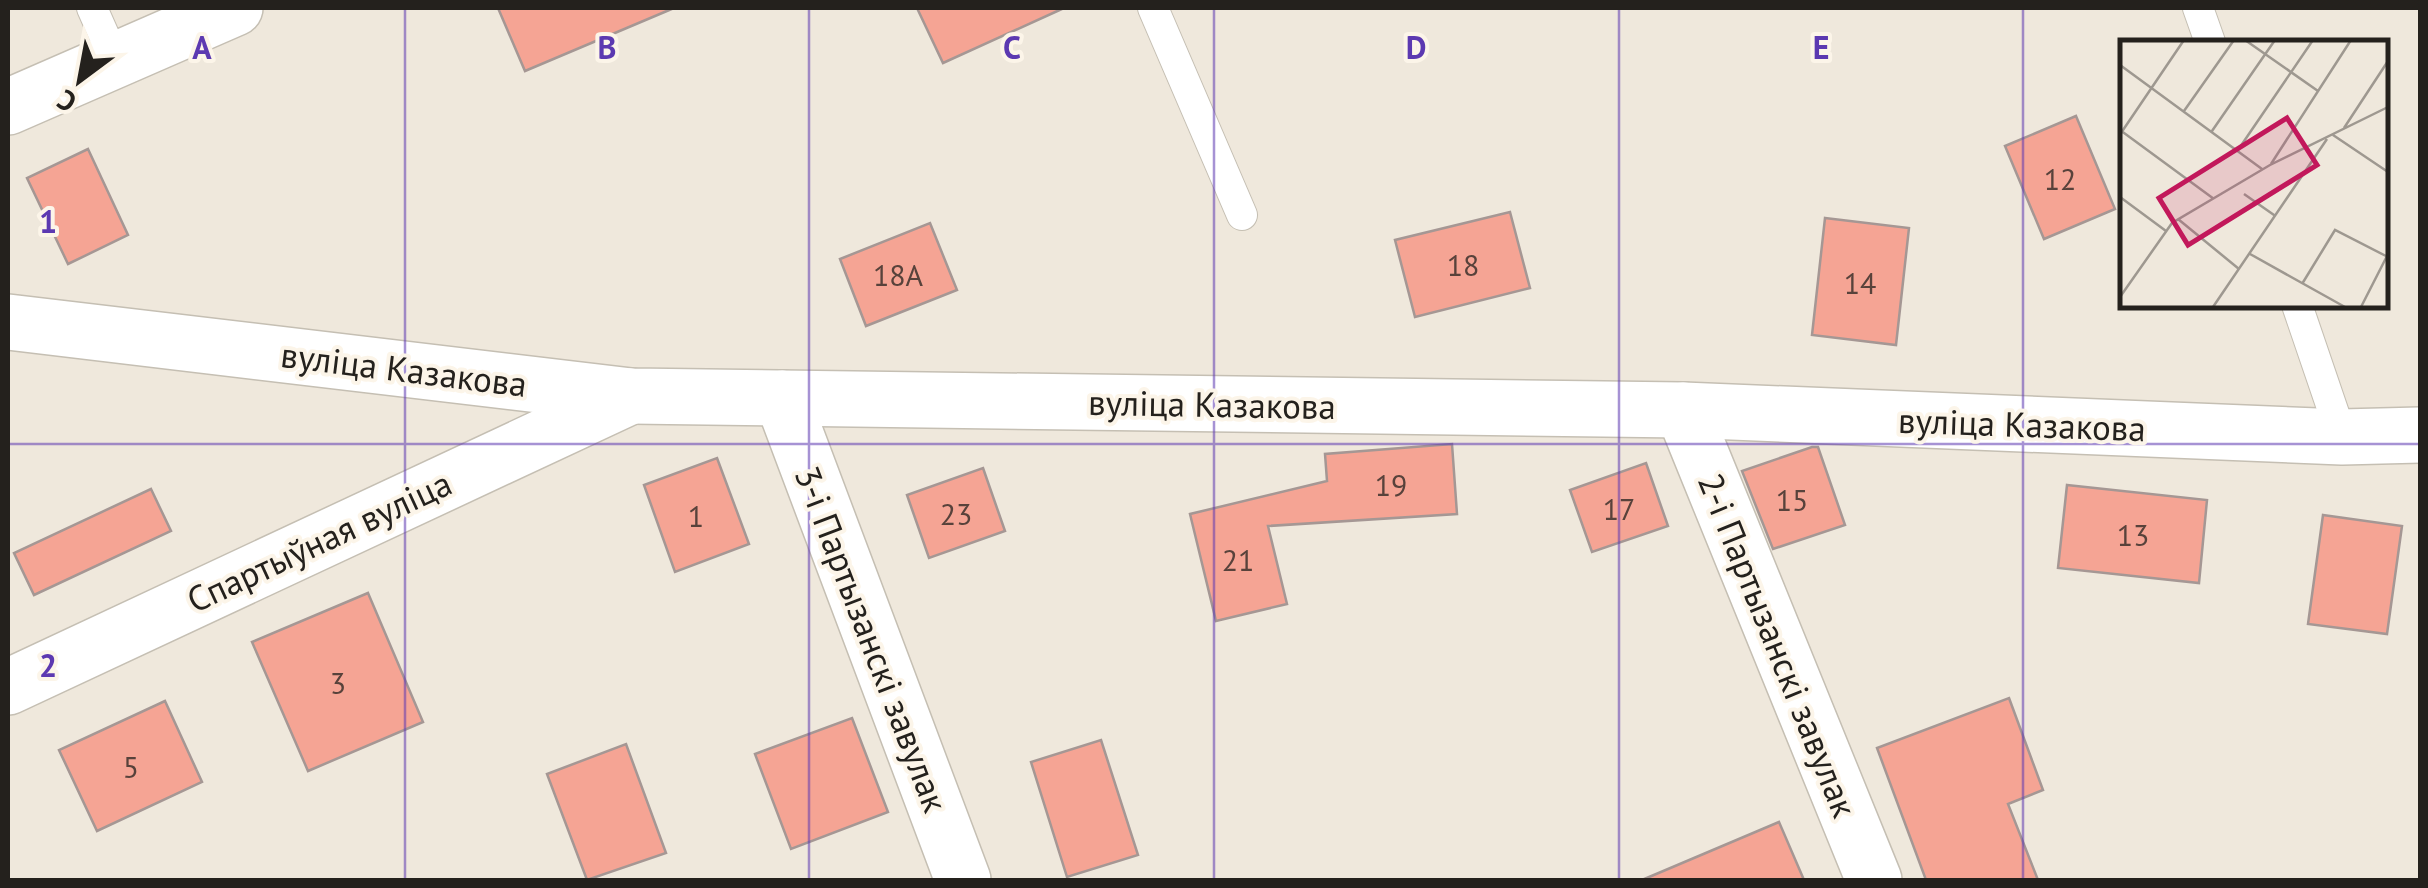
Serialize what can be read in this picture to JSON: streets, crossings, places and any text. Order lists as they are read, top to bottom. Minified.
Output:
{"streets":{"street":["вуліца Казакова","Спартыўная вуліца","3-і Партызанскі завулак","2-і Партызанскі завулак"]},"crossings":[["вуліца Казакова","Спартыўная вуліца"],["вуліца Казакова","3-і Партызанскі завулак"],["вуліца Казакова","2-і Партызанскі завулак"]],"house_numbers":["12","18","18А","14","19","15","17","23","1","13","21","3","5"],"north":"bottom left","grid":{"columns":["A","B","C","D","E"],"rows":["1","2"]}}
